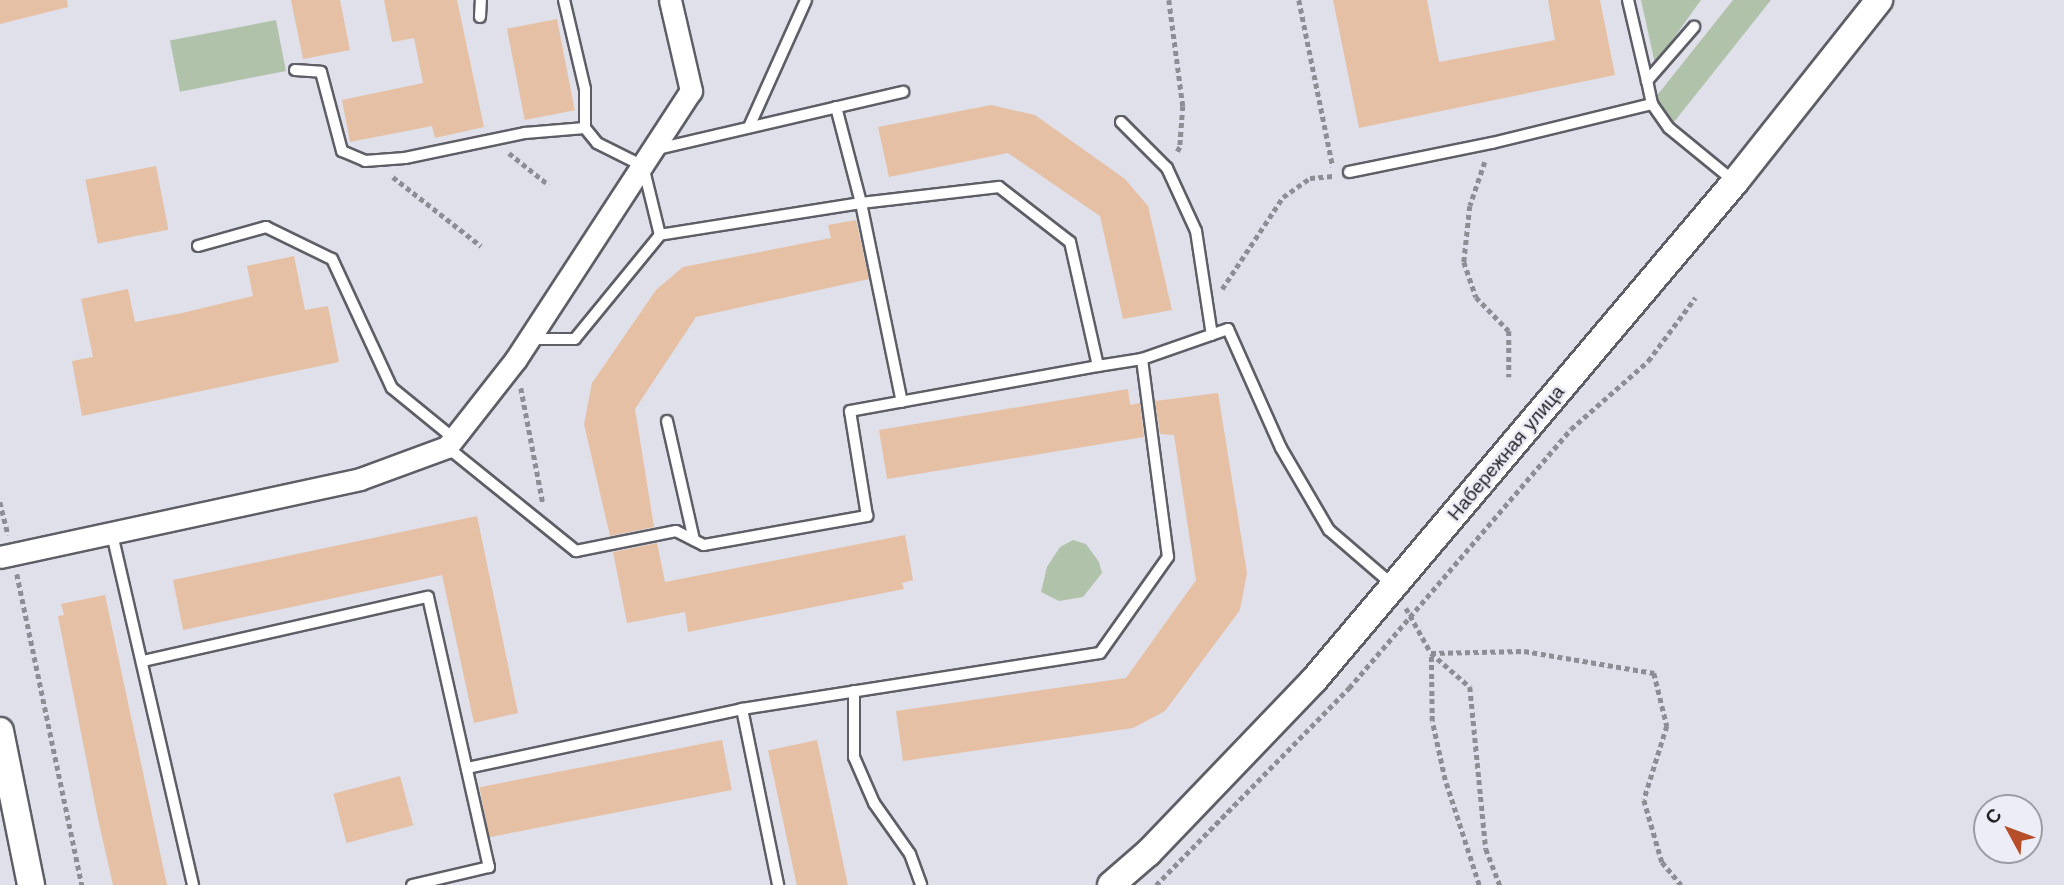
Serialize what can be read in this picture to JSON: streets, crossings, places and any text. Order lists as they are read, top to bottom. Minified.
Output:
{"streets":{"street":["Набережная улица"]},"north":"top left"}
